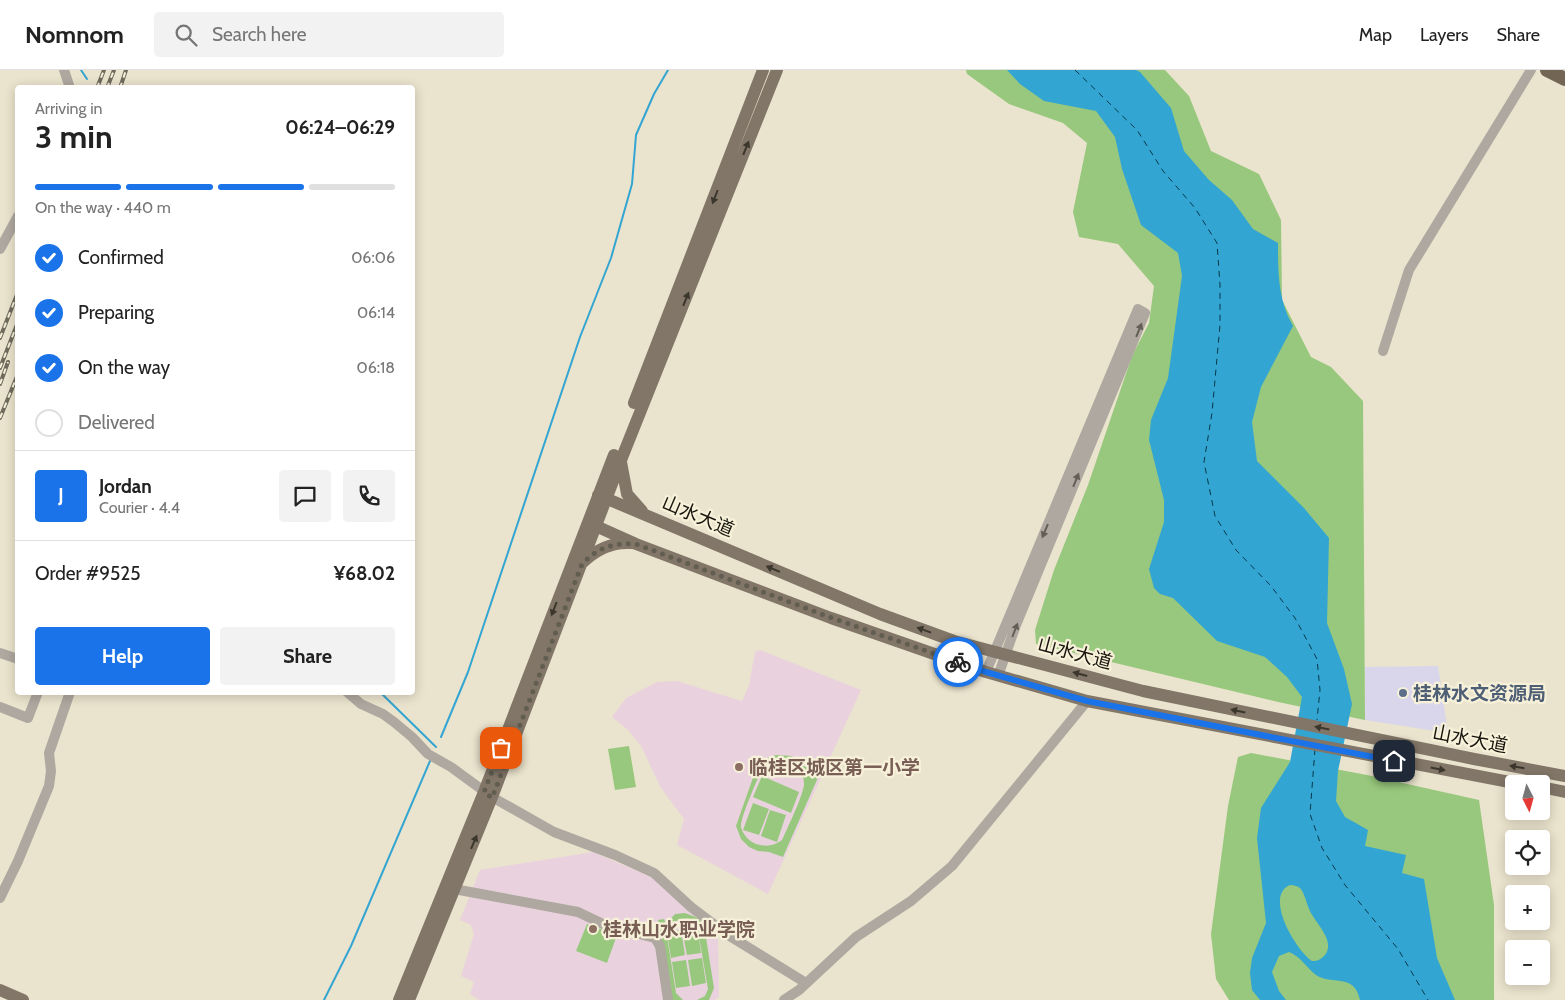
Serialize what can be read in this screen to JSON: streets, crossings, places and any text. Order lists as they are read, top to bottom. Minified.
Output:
{"streets":{"main road":["山水大道"]},"places":["桂林水文资源局","临桂区城区第一小学","桂林山水职业学院"],"north":"bottom","page":{"header":"Nomnom","search":"Search here","nav":["Map","Layers","Share"],"heading":["3 min","Arriving in","06:24–06:29"],"panel":["Jordan","Courier · 4.4","Order #9525","¥68.02"],"bar":"On the way · 440 m","list":[["Confirmed","06:06"],["Preparing","06:14"],["On the way","06:18"],"Delivered"],"round":"J","buttons":["Help","Share"],"map_buttons":["+","−"]}}
